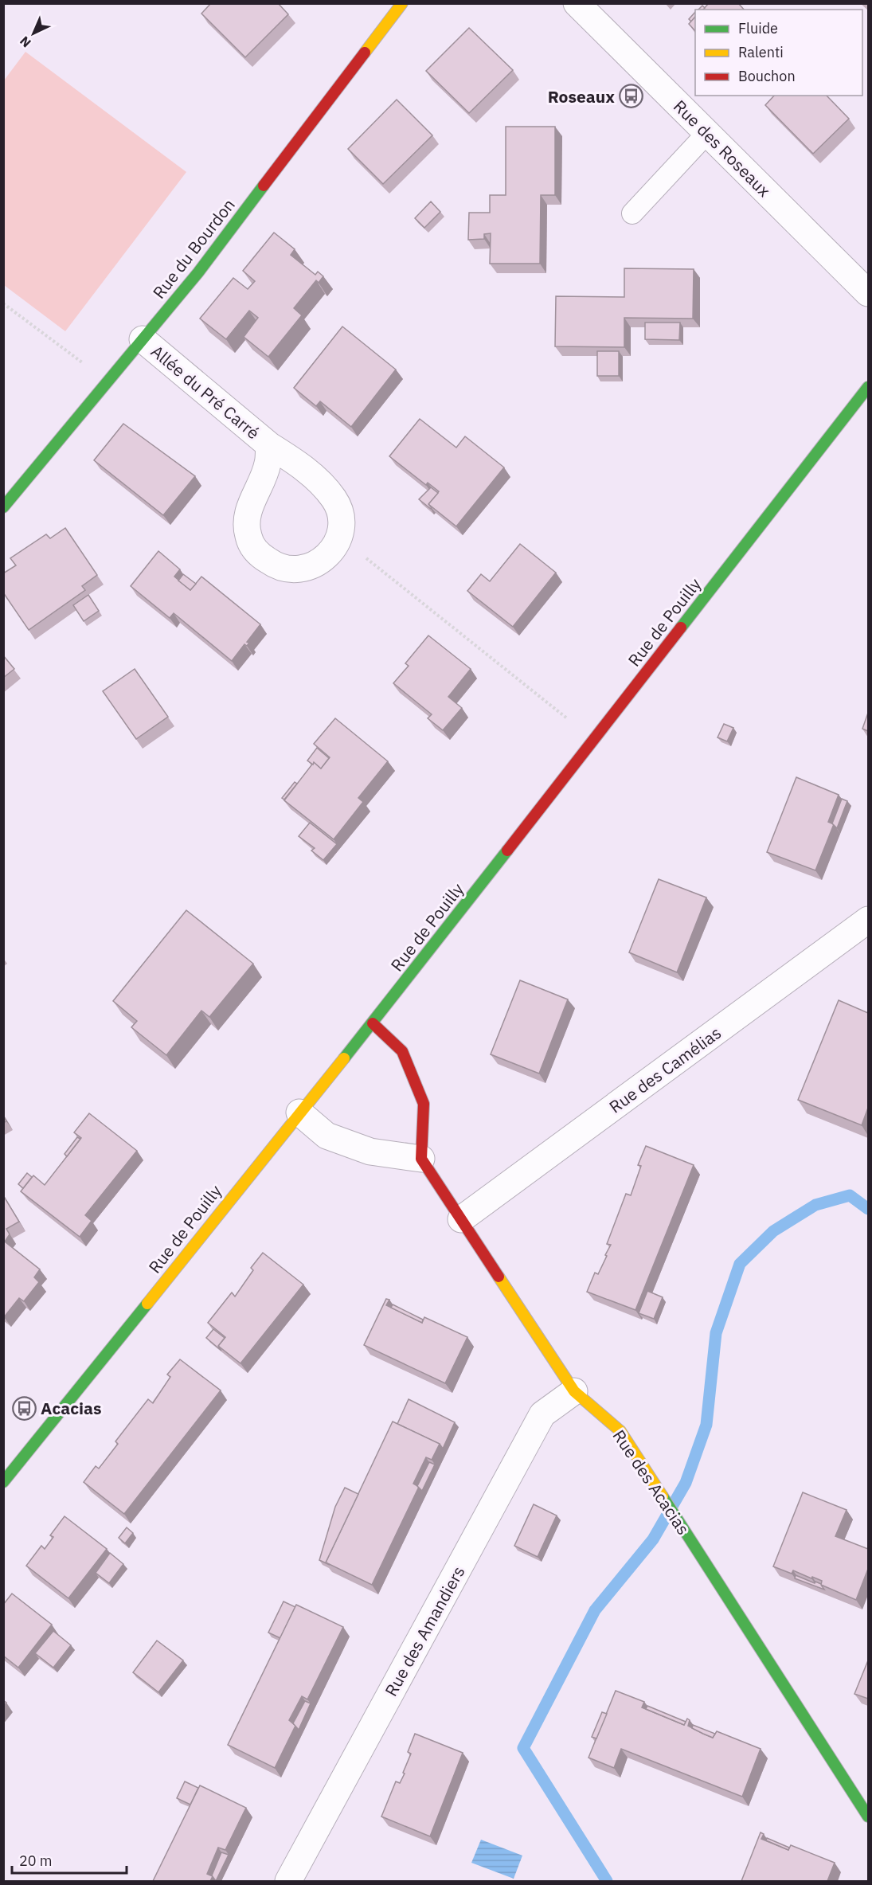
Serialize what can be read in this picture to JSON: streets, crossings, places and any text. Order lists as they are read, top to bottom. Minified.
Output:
{"streets":{"street":["Rue des Roseaux","Rue du Bourdon","Allée du Pré Carré","Rue de Pouilly","Rue des Camélias","Rue des Acacias","Rue des Amandiers"]},"crossings":[["Rue du Bourdon","Allée du Pré Carré"],["Rue des Camélias","Rue des Acacias"],["Rue des Acacias","Rue des Amandiers"]],"places":{"bus stop":["Roseaux","Acacias"]},"legend":["Fluide","Ralenti","Bouchon"],"scale_bar":"20 m","north":"bottom left"}
